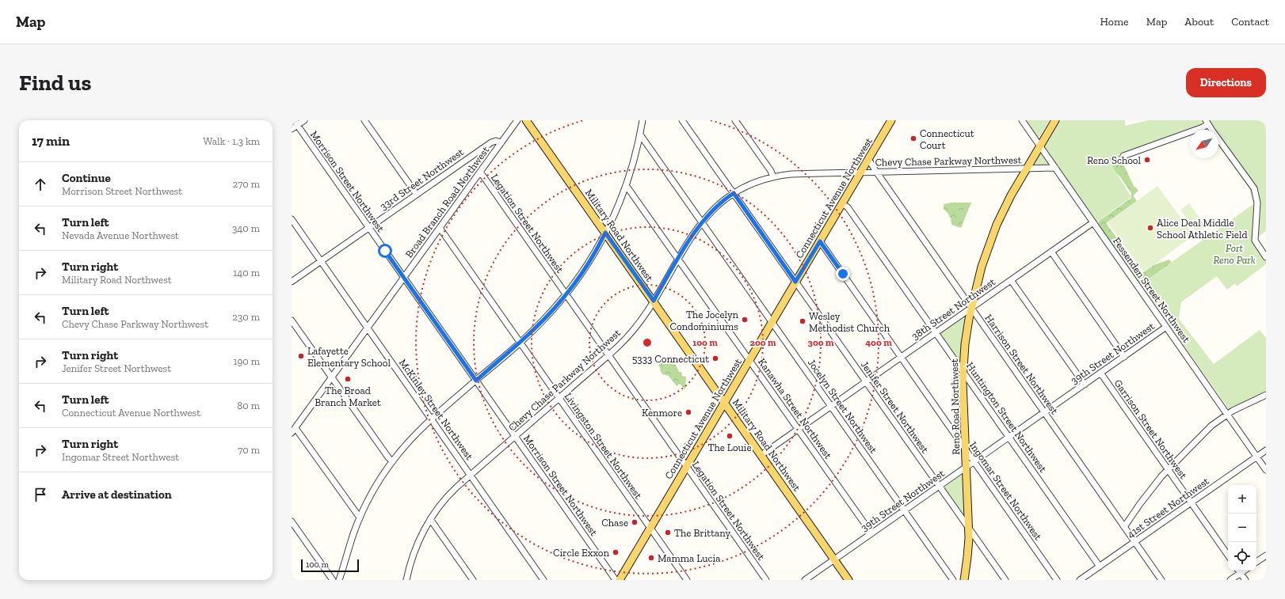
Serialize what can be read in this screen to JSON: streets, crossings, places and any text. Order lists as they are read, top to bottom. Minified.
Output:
{"streets":{"main road":["Connecticut Avenue Northwest","Military Road Northwest","Reno Road Northwest"],"street":["Chevy Chase Parkway Northwest","33rd Street Northwest","Morrison Street Northwest","Broad Branch Road Northwest","Legation Street Northwest","Fessenden Street Northwest","38th Street Northwest","39th Street Northwest","Harrison Street Northwest","Jocelyn Street Northwest","Jenifer Street Northwest","Kanawha Street Northwest","McKinley Street Northwest","Huntington Street Northwest","Garrison Street Northwest","Livingston Street Northwest","Ingomar Street Northwest","41st Street Northwest"]},"crossings":[["Chevy Chase Parkway Northwest","Morrison Street Northwest"],["Chevy Chase Parkway Northwest","Connecticut Avenue Northwest"],["Chevy Chase Parkway Northwest","Legation Street Northwest"],["Chevy Chase Parkway Northwest","Military Road Northwest"],["Chevy Chase Parkway Northwest","Fessenden Street Northwest"],["Chevy Chase Parkway Northwest","Harrison Street Northwest"],["Chevy Chase Parkway Northwest","Jocelyn Street Northwest"],["Chevy Chase Parkway Northwest","Jenifer Street Northwest"],["Chevy Chase Parkway Northwest","Reno Road Northwest"],["Chevy Chase Parkway Northwest","Kanawha Street Northwest"],["Chevy Chase Parkway Northwest","McKinley Street Northwest"],["Chevy Chase Parkway Northwest","Livingston Street Northwest"],["33rd Street Northwest","Morrison Street Northwest"],["33rd Street Northwest","Broad Branch Road Northwest"],["33rd Street Northwest","McKinley Street Northwest"],["Morrison Street Northwest","Broad Branch Road Northwest"],["Connecticut Avenue Northwest","Legation Street Northwest"],["Connecticut Avenue Northwest","Military Road Northwest"],["Connecticut Avenue Northwest","Harrison Street Northwest"],["Connecticut Avenue Northwest","Jocelyn Street Northwest"],["Connecticut Avenue Northwest","Jenifer Street Northwest"],["Connecticut Avenue Northwest","Kanawha Street Northwest"],["Connecticut Avenue Northwest","Huntington Street Northwest"],["Connecticut Avenue Northwest","Livingston Street Northwest"],["Connecticut Avenue Northwest","Ingomar Street Northwest"],["Broad Branch Road Northwest","Legation Street Northwest"],["Broad Branch Road Northwest","McKinley Street Northwest"],["Broad Branch Road Northwest","Livingston Street Northwest"],["Military Road Northwest","38th Street Northwest"],["Military Road Northwest","39th Street Northwest"],["Fessenden Street Northwest","38th Street Northwest"],["Fessenden Street Northwest","39th Street Northwest"],["Fessenden Street Northwest","Reno Road Northwest"],["Fessenden Street Northwest","41st Street Northwest"],["38th Street Northwest","Harrison Street Northwest"],["38th Street Northwest","Jocelyn Street Northwest"],["38th Street Northwest","Jenifer Street Northwest"],["38th Street Northwest","Reno Road Northwest"],["38th Street Northwest","Kanawha Street Northwest"],["38th Street Northwest","Huntington Street Northwest"],["38th Street Northwest","Ingomar Street Northwest"],["39th Street Northwest","Harrison Street Northwest"],["39th Street Northwest","Jocelyn Street Northwest"],["39th Street Northwest","Jenifer Street Northwest"],["39th Street Northwest","Reno Road Northwest"],["39th Street Northwest","Kanawha Street Northwest"],["39th Street Northwest","Huntington Street Northwest"],["39th Street Northwest","Garrison Street Northwest"],["39th Street Northwest","Ingomar Street Northwest"],["Harrison Street Northwest","Reno Road Northwest"],["Harrison Street Northwest","41st Street Northwest"],["Jenifer Street Northwest","Reno Road Northwest"],["Reno Road Northwest","Huntington Street Northwest"],["Reno Road Northwest","Ingomar Street Northwest"],["Huntington Street Northwest","41st Street Northwest"],["Garrison Street Northwest","41st Street Northwest"]],"parks":["Fort Reno Park"],"places":["Connecticut Court","Reno School","Alice Deal Middle School Athletic Field","The Jocelyn Condominiums","Wesley Methodist Church","Lafayette Elementary School","5333 Connecticut","The Broad Branch Market","Kenmore","The Louie","Chase","The Brittany","Circle Exxon","Mamma Lucia"],"scale_bar":"100 m","north":"bottom left","page":{"header":"Map","nav":["Home","Map","About","Contact"],"buttons":"Directions","title":"Find us","heading":["17 min","Walk · 1.3 km"],"list":[["Continue","Morrison Street Northwest","270 m"],["Turn left","Nevada Avenue Northwest","340 m"],["Turn right","Military Road Northwest","140 m"],["Turn left","Chevy Chase Parkway Northwest","230 m"],["Turn right","Jenifer Street Northwest","190 m"],["Turn left","Connecticut Avenue Northwest","80 m"],["Turn right","Ingomar Street Northwest","70 m"],"Arrive at destination"],"map_buttons":["+","−"],"scale":"100 m"},"rings":["100 m","200 m","300 m","400 m"]}
